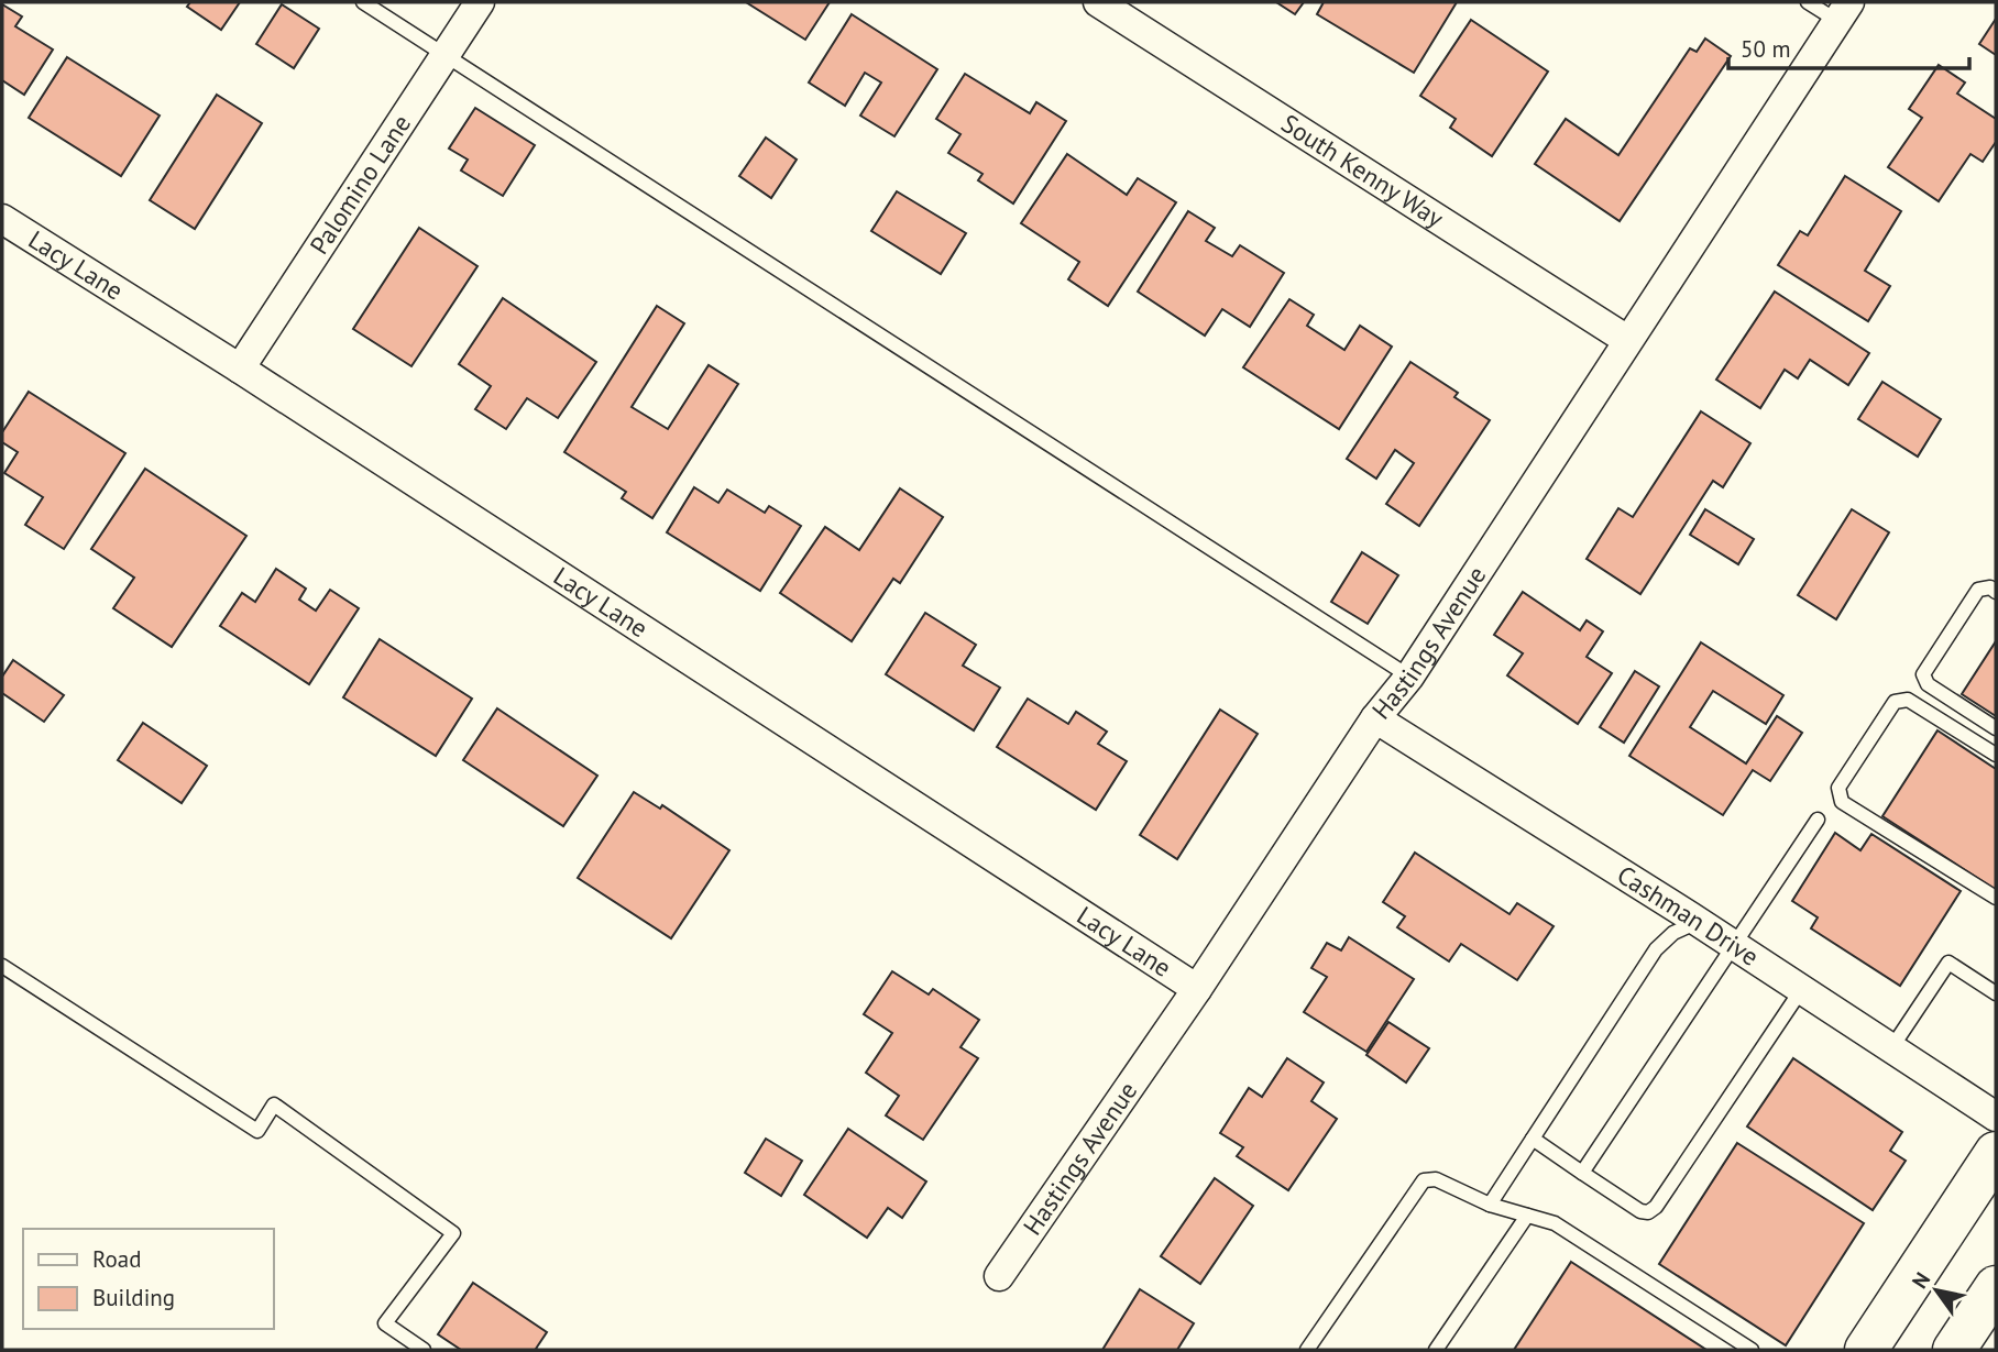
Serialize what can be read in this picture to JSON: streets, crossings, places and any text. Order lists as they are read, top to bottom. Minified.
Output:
{"streets":{"street":["South Kenny Way","Palomino Lane","Lacy Lane","Hastings Avenue","Cashman Drive"]},"crossings":[["South Kenny Way","Hastings Avenue"],["Palomino Lane","Lacy Lane"],["Lacy Lane","Hastings Avenue"],["Hastings Avenue","Cashman Drive"]],"legend":["Road","Building"],"scale_bar":"50 m","north":"top left"}
